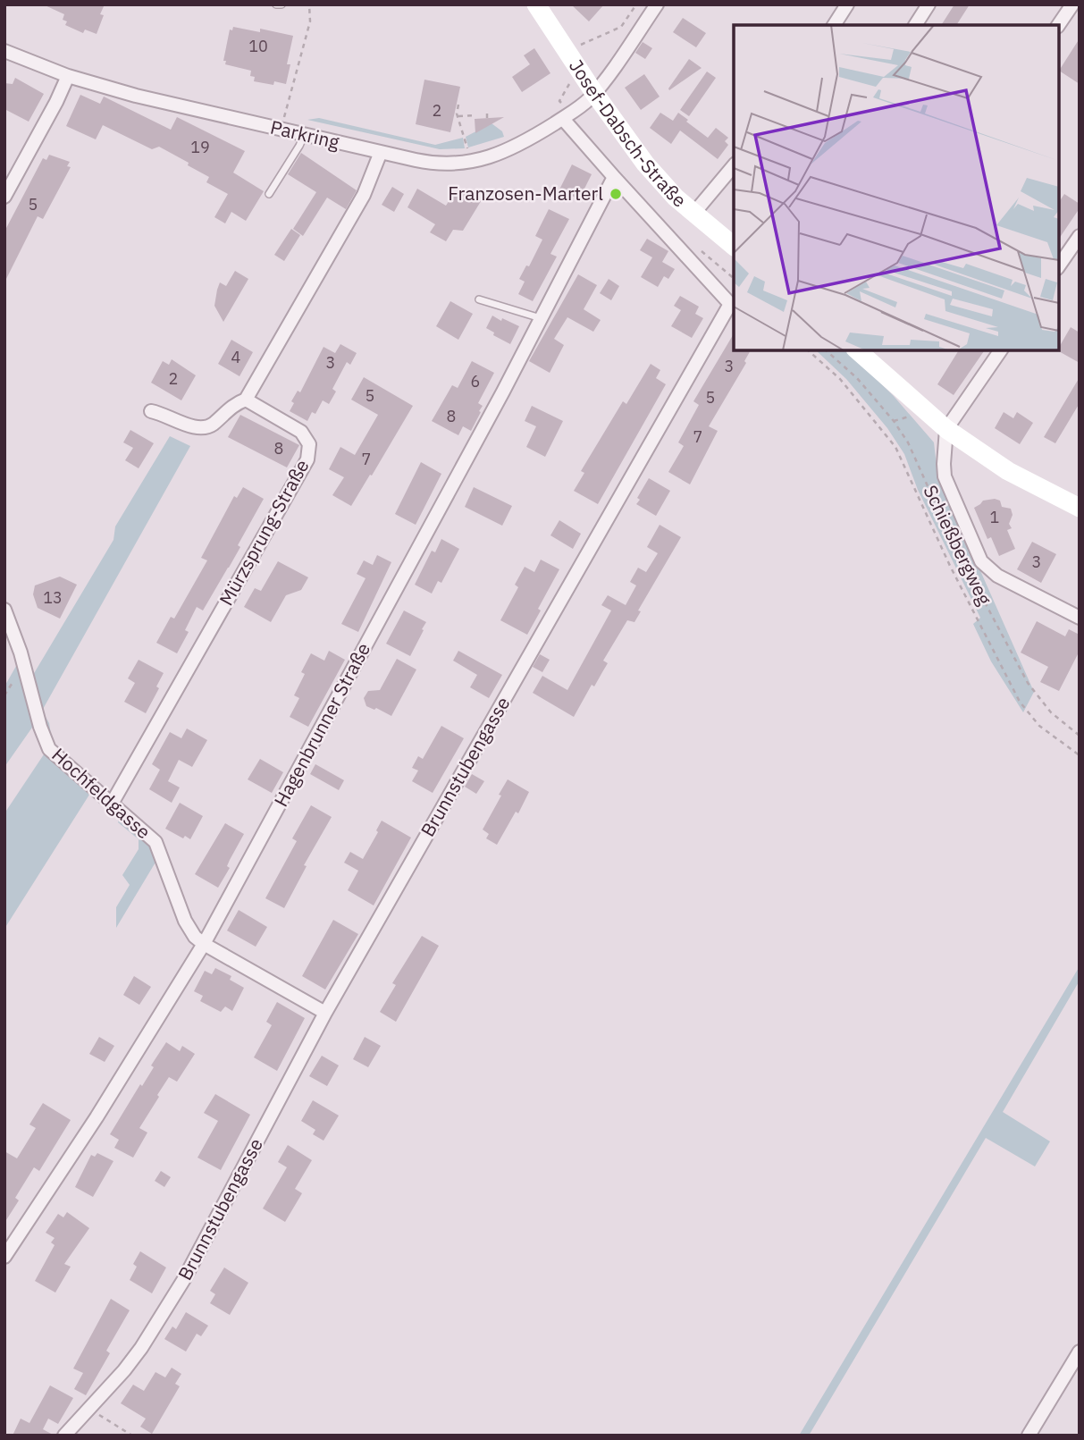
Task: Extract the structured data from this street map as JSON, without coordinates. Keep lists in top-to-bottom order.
{
  "streets": {
    "main road": ["Josef-Dabsch-Straße"],
    "street": [
      "Parkring",
      "Mürzsprung-Straße",
      "Hagenbrunner Straße",
      "Brunnstubengasse",
      "Hochfeldgasse"
    ],
    "path": ["Schießbergweg"]
  },
  "crossings": [
    ["Josef-Dabsch-Straße", "Parkring"],
    ["Parkring", "Brunnstubengasse"],
    ["Mürzsprung-Straße", "Hochfeldgasse"],
    ["Hagenbrunner Straße", "Brunnstubengasse"],
    ["Hagenbrunner Straße", "Hochfeldgasse"],
    ["Brunnstubengasse", "Hochfeldgasse"]
  ],
  "places": ["Franzosen-Marterl"],
  "house_numbers": [
    "10",
    "2",
    "19",
    "5",
    "4",
    "3",
    "3",
    "2",
    "6",
    "5",
    "5",
    "8",
    "7",
    "8",
    "7",
    "1",
    "3",
    "13"
  ]
}
